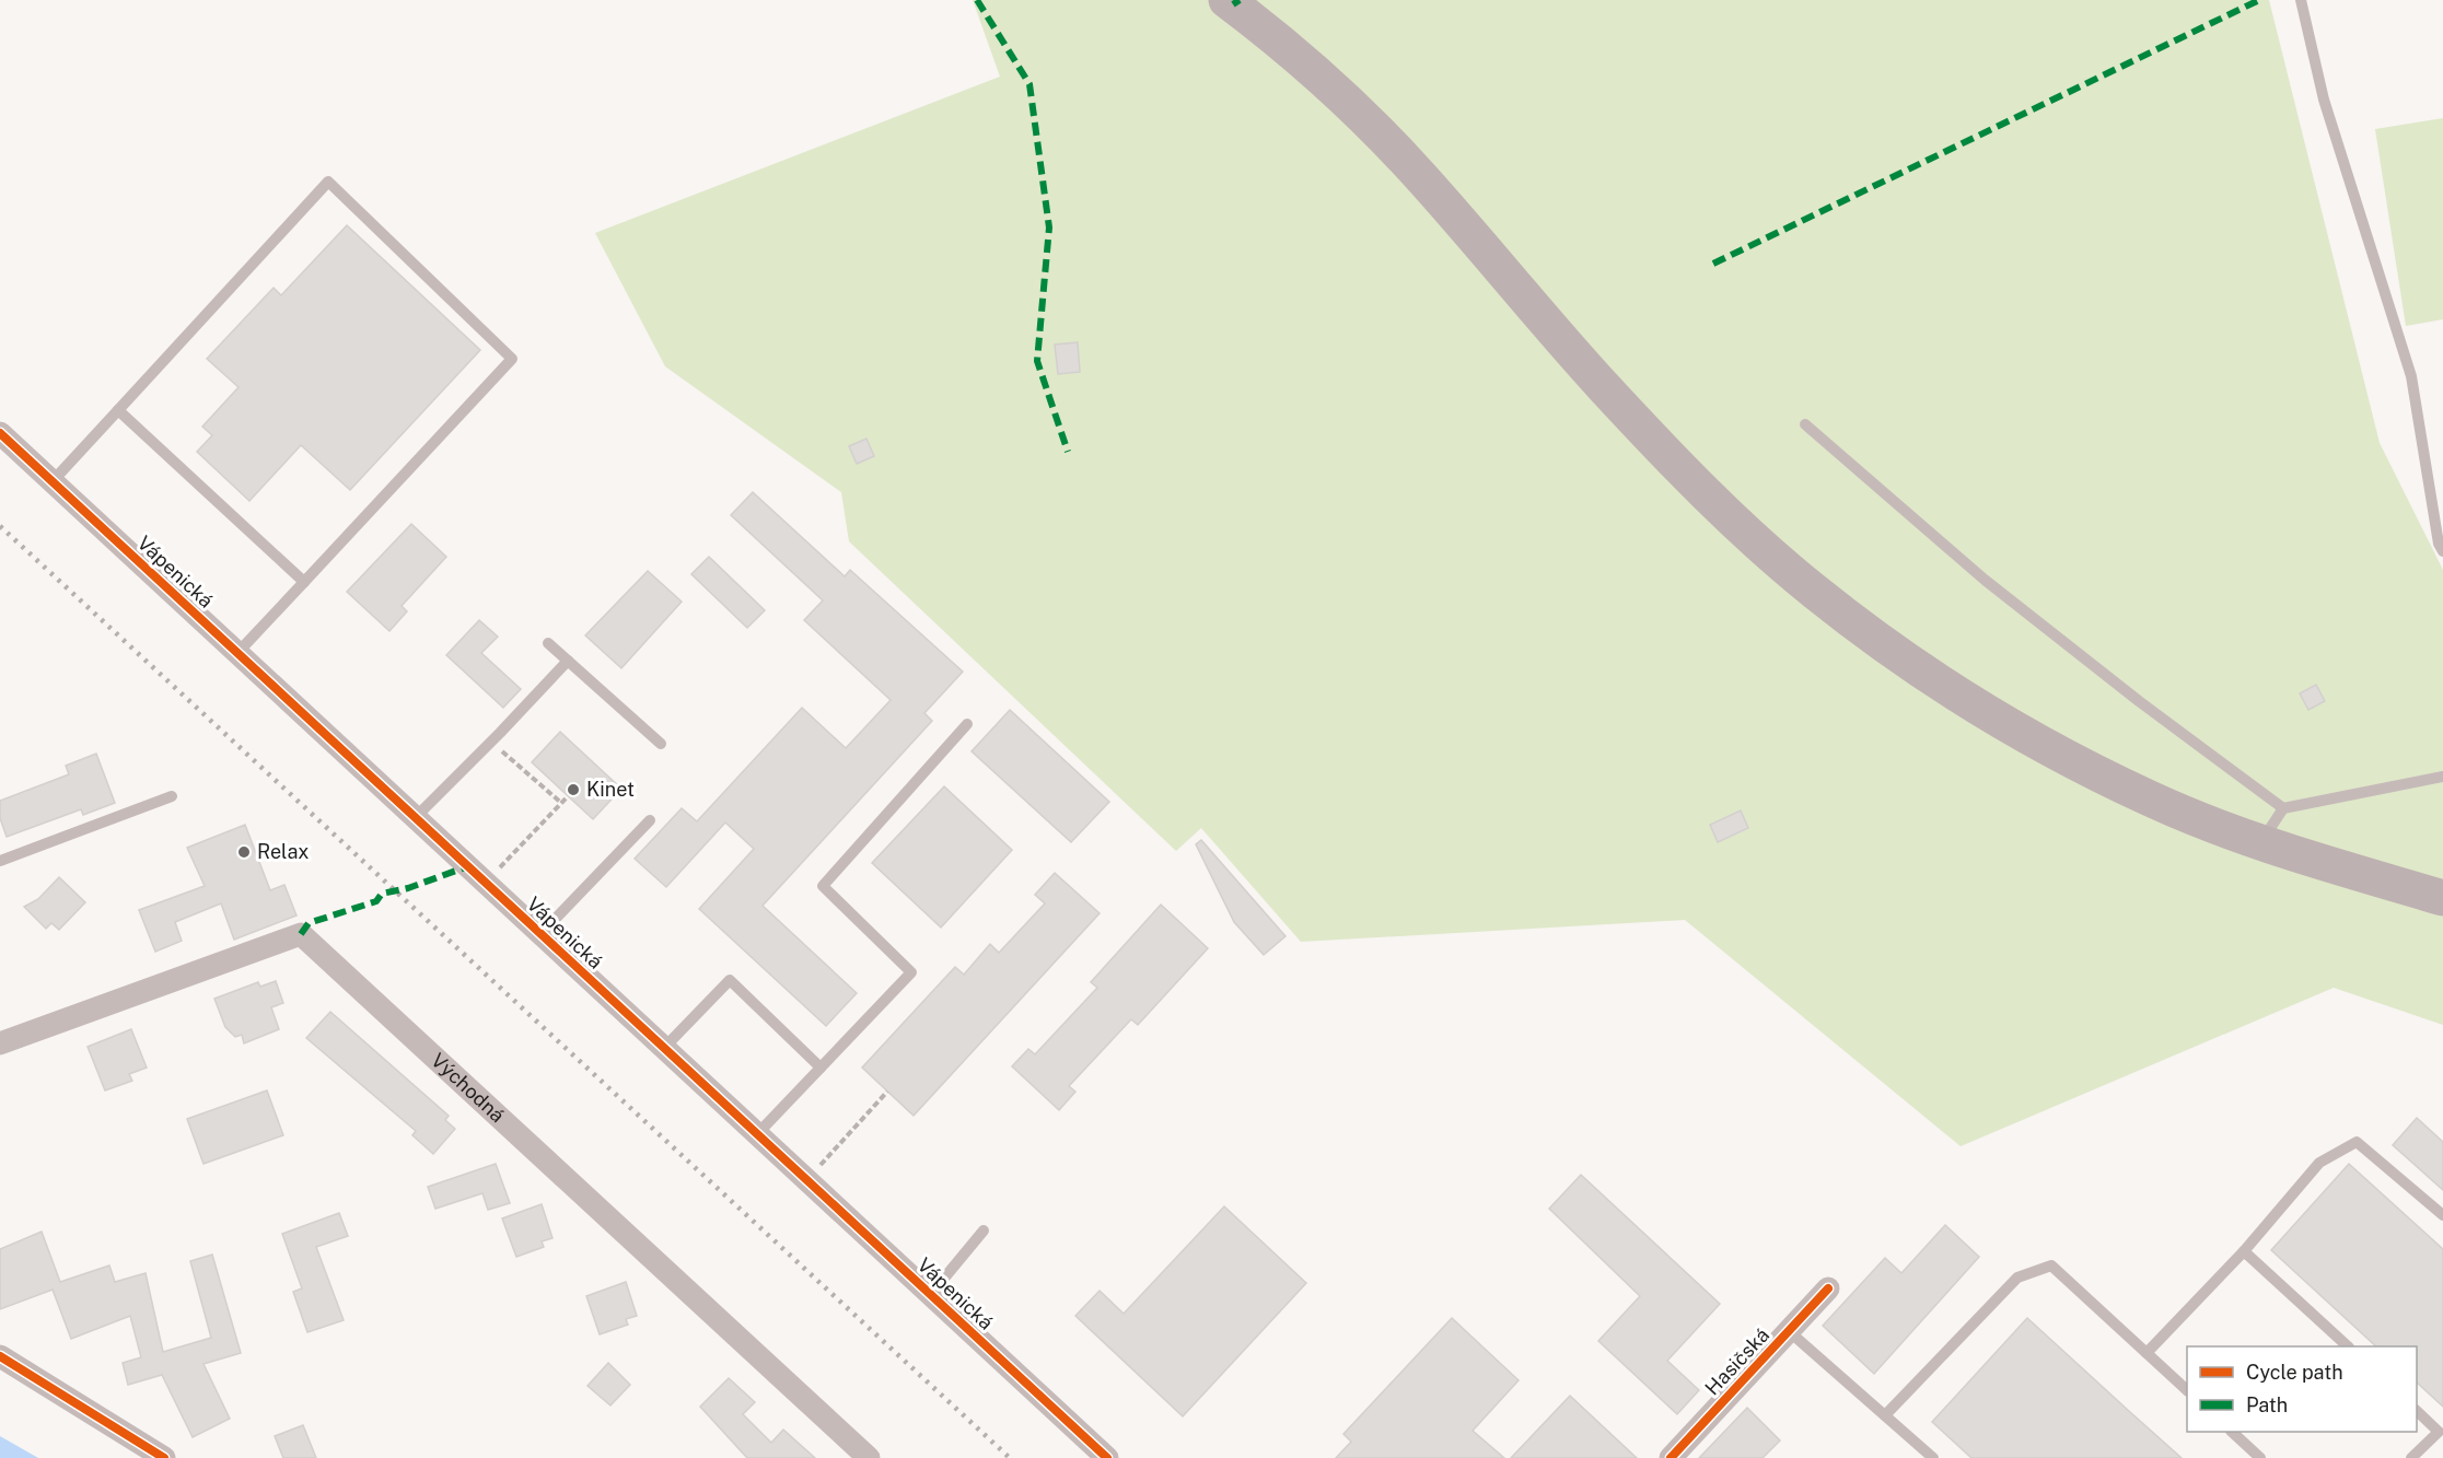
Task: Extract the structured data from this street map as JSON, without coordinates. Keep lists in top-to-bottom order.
{
  "streets": {
    "street": ["Vápenická", "Východná", "Hasičská"]
  },
  "places": ["Kinet", "Relax"],
  "legend": ["Cycle path", "Path"]
}
